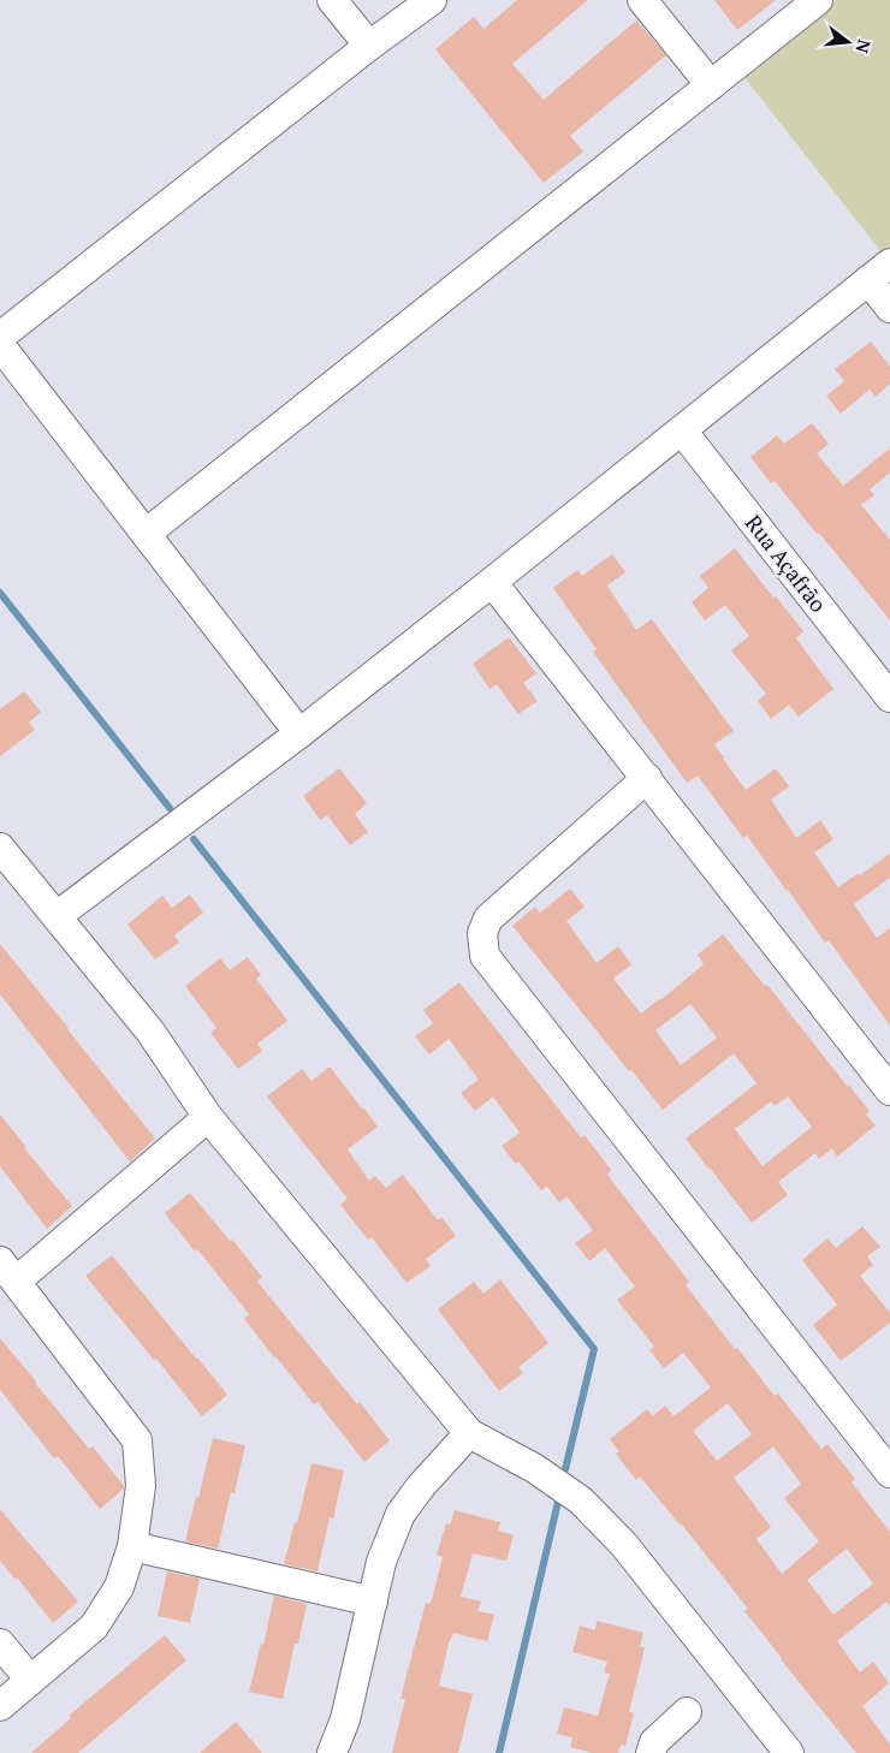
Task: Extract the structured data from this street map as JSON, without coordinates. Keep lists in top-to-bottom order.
{
  "streets": {
    "street": ["Rua Açafrão"]
  },
  "north": "right"
}
